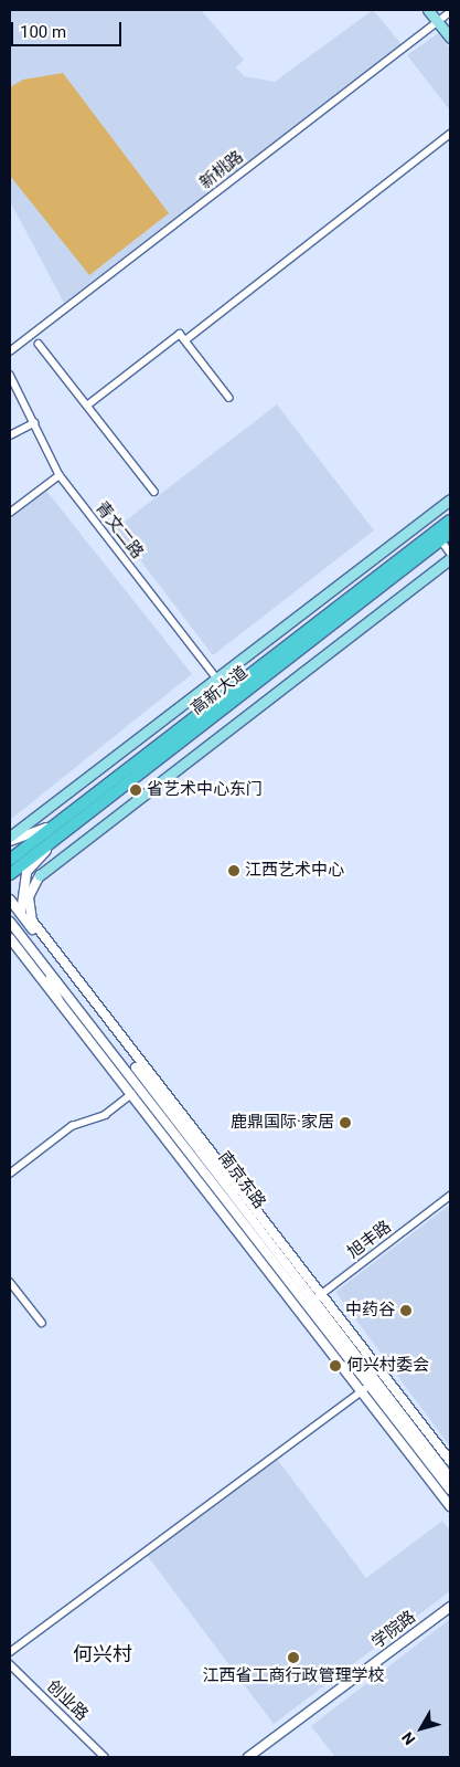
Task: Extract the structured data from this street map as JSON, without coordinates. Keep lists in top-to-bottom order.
{
  "streets": {
    "highway": ["高新大道"],
    "street": [
      "新桃路",
      "青文二路",
      "南京东路",
      "旭丰路",
      "学院路",
      "创业路"
    ]
  },
  "crossings": [
    ["青文二路", "高新大道"],
    ["南京东路", "旭丰路"]
  ],
  "districts": ["何兴村"],
  "places": [
    "省艺术中心东门",
    "江西艺术中心",
    "鹿鼎国际·家居",
    "中药谷",
    "何兴村委会",
    "江西省工商行政管理学校"
  ],
  "scale_bar": "100 m",
  "north": "bottom left"
}
